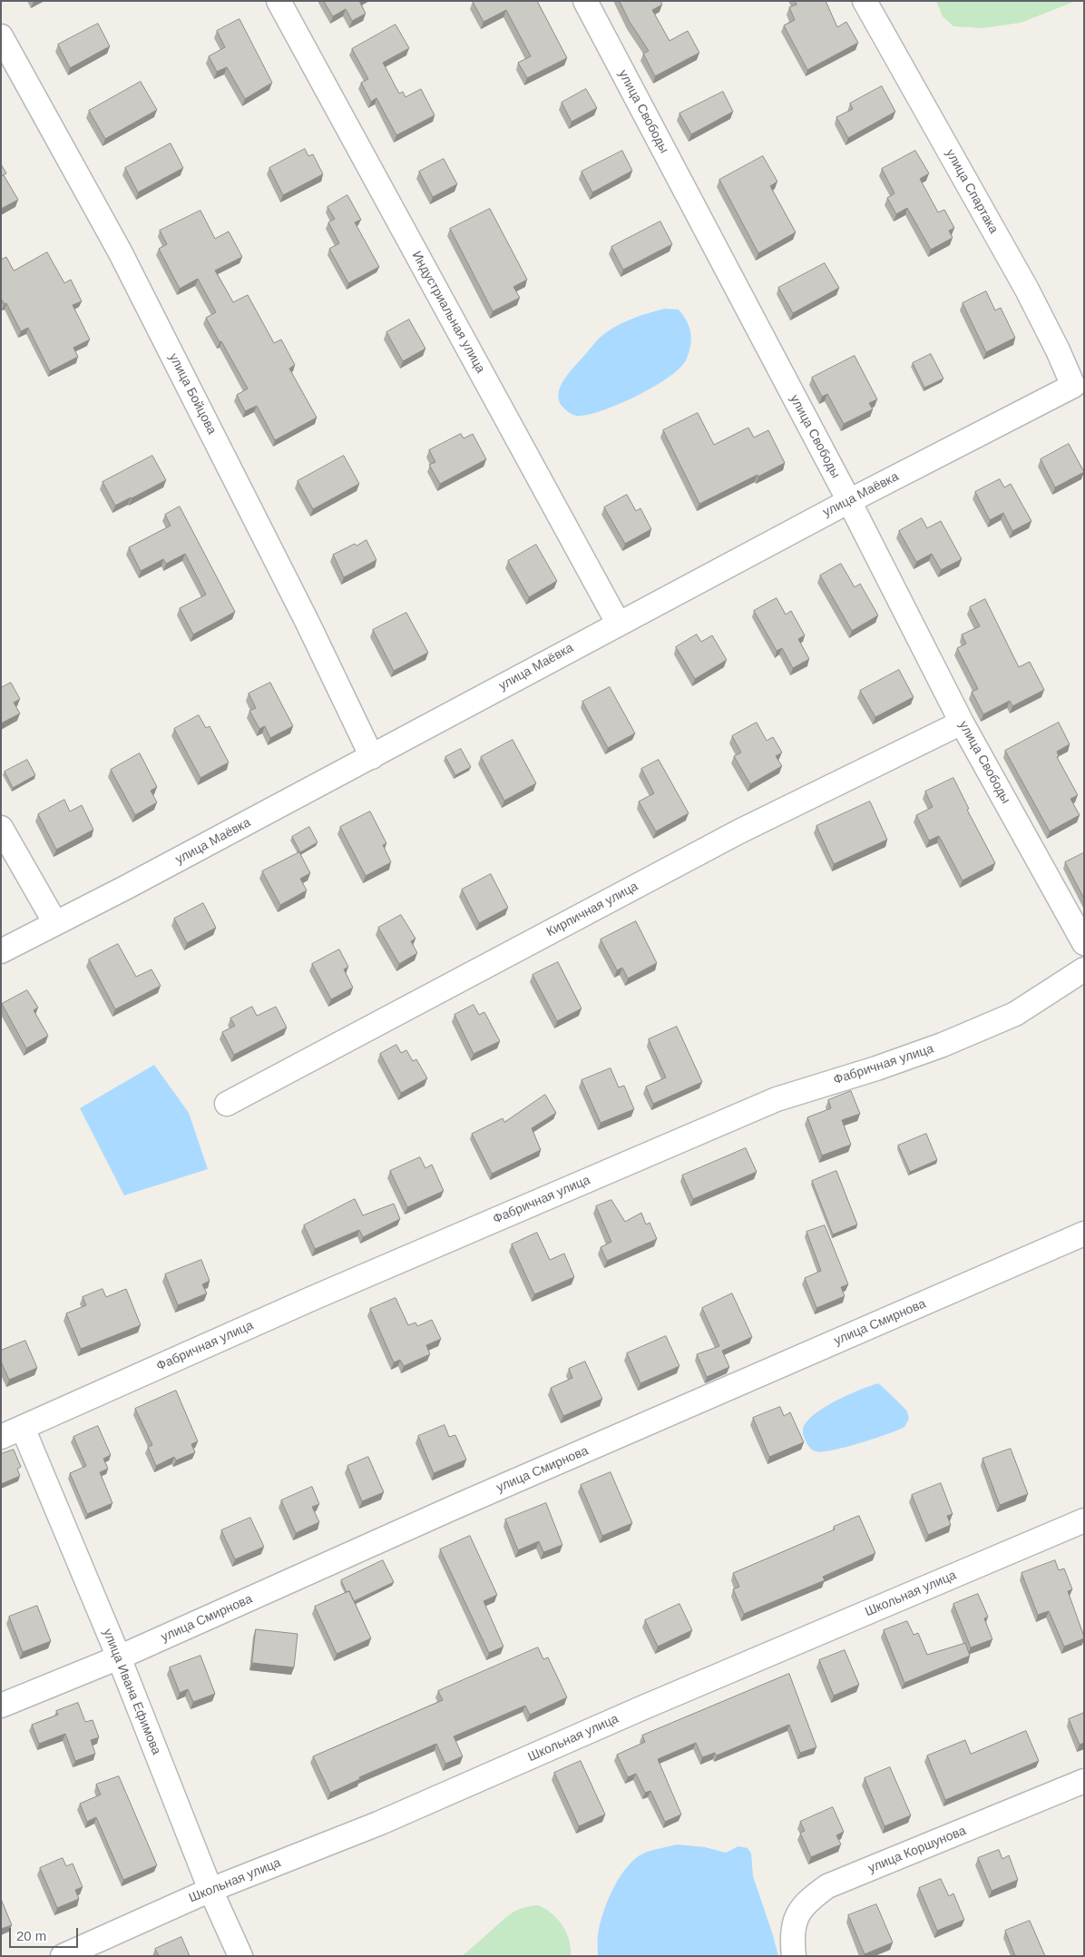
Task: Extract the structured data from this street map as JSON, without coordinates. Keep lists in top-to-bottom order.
{
  "streets": {
    "street": [
      "улица Свободы",
      "улица Спартака",
      "Индустриальная улица",
      "улица Бойцова",
      "улица Маёвка",
      "Кирпичная улица",
      "Фабричная улица",
      "улица Смирнова",
      "Школьная улица",
      "улица Ивана Ефимова",
      "улица Коршунова"
    ]
  },
  "crossings": [
    ["улица Свободы", "улица Маёвка"],
    ["улица Свободы", "Кирпичная улица"],
    ["улица Спартака", "улица Маёвка"],
    ["Индустриальная улица", "улица Маёвка"],
    ["улица Бойцова", "улица Маёвка"],
    ["Фабричная улица", "улица Ивана Ефимова"],
    ["улица Смирнова", "улица Ивана Ефимова"],
    ["Школьная улица", "улица Ивана Ефимова"]
  ],
  "scale_bar": "20 m"
}
